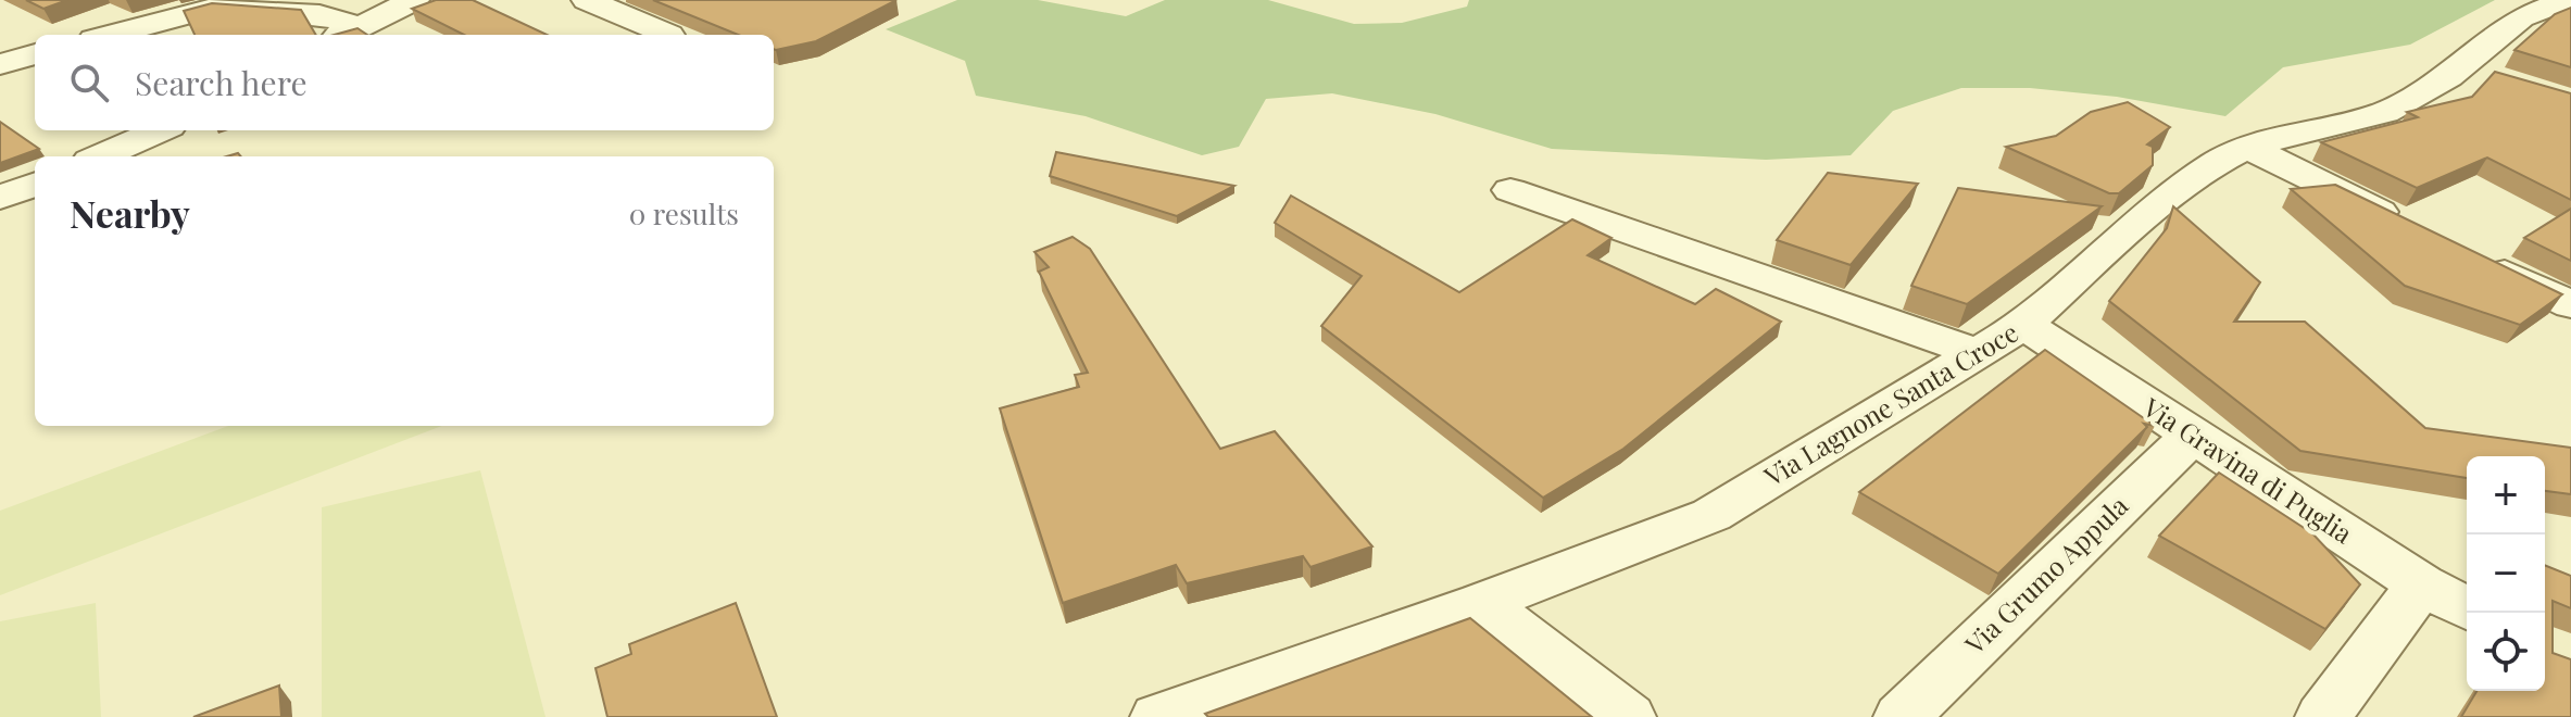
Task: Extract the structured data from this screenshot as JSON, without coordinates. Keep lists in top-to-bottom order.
{
  "streets": {
    "street": ["Via Lagnone Santa Croce", "Via Gravina di Puglia", "Via Grumo Appula"]
  },
  "crossings": [
    ["Via Lagnone Santa Croce", "Via Gravina di Puglia"],
    ["Via Gravina di Puglia", "Via Grumo Appula"]
  ],
  "page": {
    "search": "Search here",
    "heading": ["Nearby", "0 results"],
    "map_buttons": ["+", "−"]
  }
}
